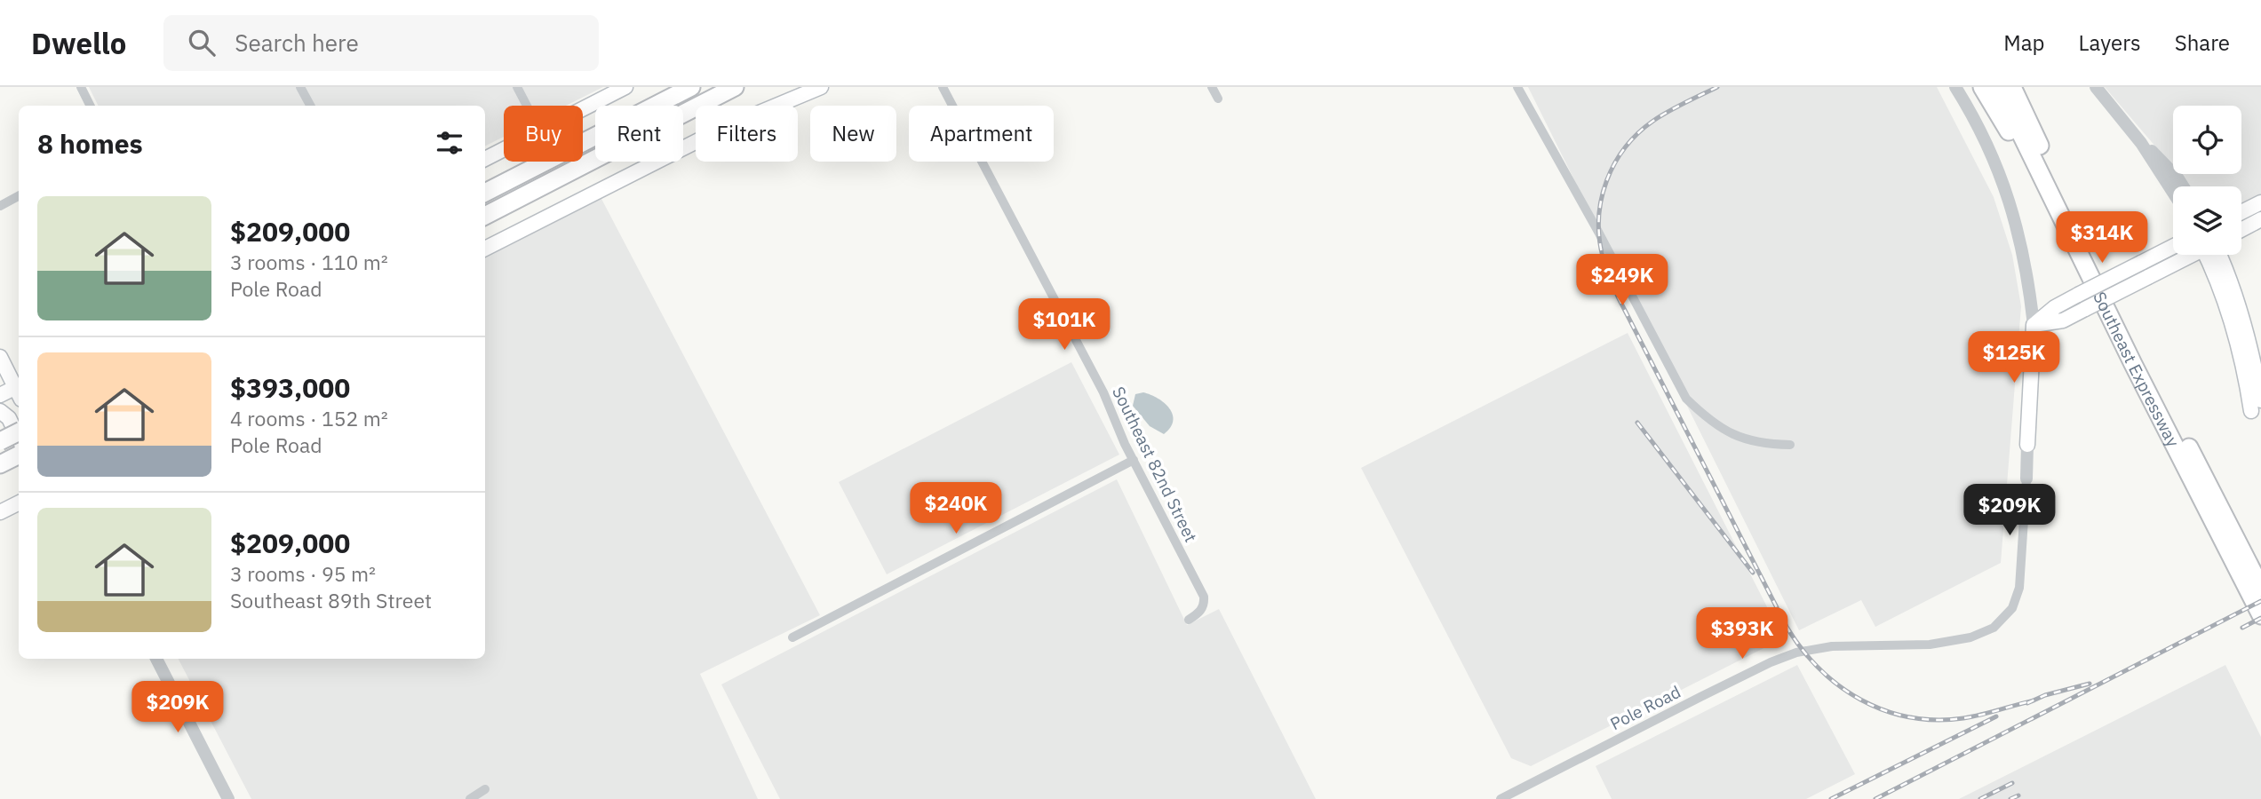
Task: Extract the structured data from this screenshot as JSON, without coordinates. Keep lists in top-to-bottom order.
{
  "streets": {
    "highway": ["Southeast Expressway"],
    "street": ["Southeast 82nd Street", "Pole Road"]
  },
  "page": {
    "header": "Dwello",
    "search": "Search here",
    "nav": ["Map", "Layers", "Share"],
    "chip": [
      "Buy",
      "Rent",
      "Filters",
      "New",
      "Apartment"
    ],
    "heading": "8 homes",
    "list": [
      {
        "name": "$209,000",
        "note": "3 rooms · 110 m² · Pole Road"
      },
      {
        "name": "$393,000",
        "note": "4 rooms · 152 m² · Pole Road"
      },
      {
        "name": "$209,000",
        "note": "3 rooms · 95 m² · Southeast 89th Street"
      }
    ],
    "price": [
      "$314K",
      "$249K",
      "$101K",
      "$125K",
      "$240K",
      "$209K",
      "$393K",
      "$209K"
    ]
  }
}
